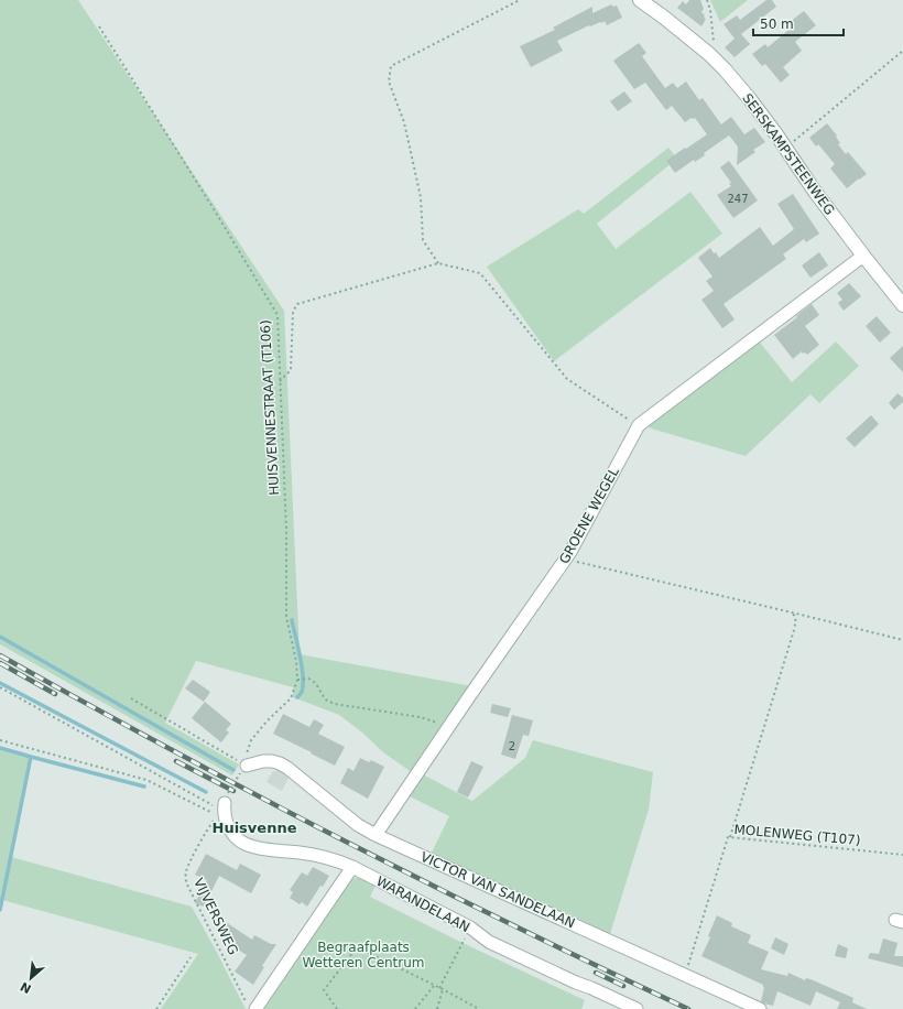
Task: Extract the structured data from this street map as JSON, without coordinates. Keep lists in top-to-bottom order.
{
  "streets": {
    "street": [
      "SERSKAMPSTEENWEG",
      "GROENE WEGEL",
      "VICTOR VAN SANDELAAN",
      "WARANDELAAN"
    ],
    "path": ["HUISVENNESTRAAT (T106)", "MOLENWEG (T107)", "VIJVERSWEG"]
  },
  "crossings": [
    ["SERSKAMPSTEENWEG", "GROENE WEGEL"],
    ["HUISVENNESTRAAT (T106)", "VICTOR VAN SANDELAAN"],
    ["GROENE WEGEL", "VICTOR VAN SANDELAAN"],
    ["MOLENWEG (T107)", "VICTOR VAN SANDELAAN"],
    ["WARANDELAAN", "VIJVERSWEG"]
  ],
  "districts": ["Huisvenne"],
  "parks": ["Begraafplaats Wetteren Centrum"],
  "house_numbers": ["247", "2"],
  "scale_bar": "50 m",
  "north": "bottom left"
}
